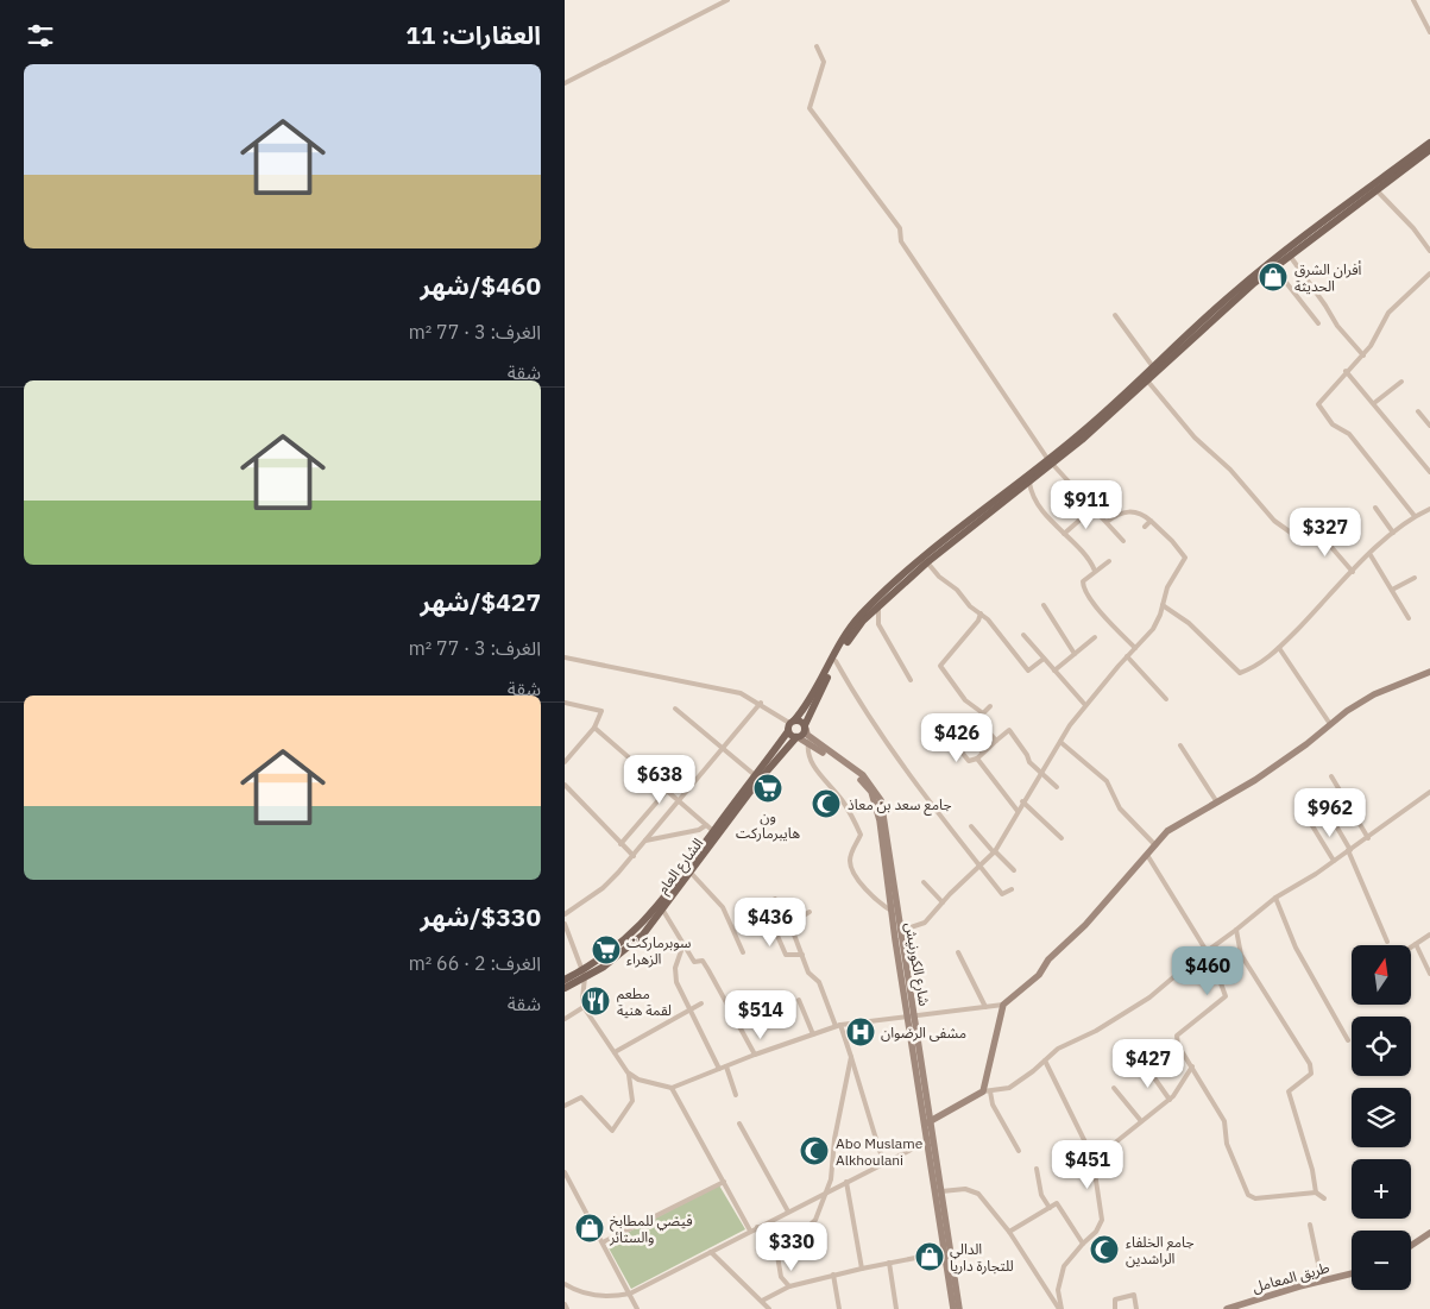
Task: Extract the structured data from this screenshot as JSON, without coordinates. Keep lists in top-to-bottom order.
{
  "streets": {
    "main road": ["الشارع العام", "شارع الكورنيش", "طريق المعامل"]
  },
  "crossings": [
    ["الشارع العام", "شارع الكورنيش"]
  ],
  "places": {
    "shop": ["أفران الشرق الحديثة", "فيضي للمطابخ والستائر", "الدالي للتجارة داريا"],
    "supermarket": ["ون هايبرماركت", "سوبرماركت الزهراء"],
    "mosque": ["جامع سعد بن معاذ", "Abo Muslame Alkhoulani", "جامع الخلفاء الراشدين"],
    "restaurant": ["مطعم لقمة هنية"],
    "hospital": ["مشفى الرضوان"]
  },
  "north": "top",
  "page": {
    "heading": "العقارات: 11",
    "list": [
      {
        "name": "$460/شهر",
        "note": "الغرف: 3 · 77 m² · شقة"
      },
      {
        "name": "$427/شهر",
        "note": "الغرف: 3 · 77 m² · شقة"
      },
      {
        "name": "$330/شهر",
        "note": "الغرف: 2 · 66 m² · شقة"
      }
    ],
    "price": [
      "$911",
      "$327",
      "$426",
      "$638",
      "$962",
      "$436",
      "$460",
      "$514",
      "$427",
      "$451",
      "$330"
    ],
    "map_buttons": ["+", "−"]
  }
}
